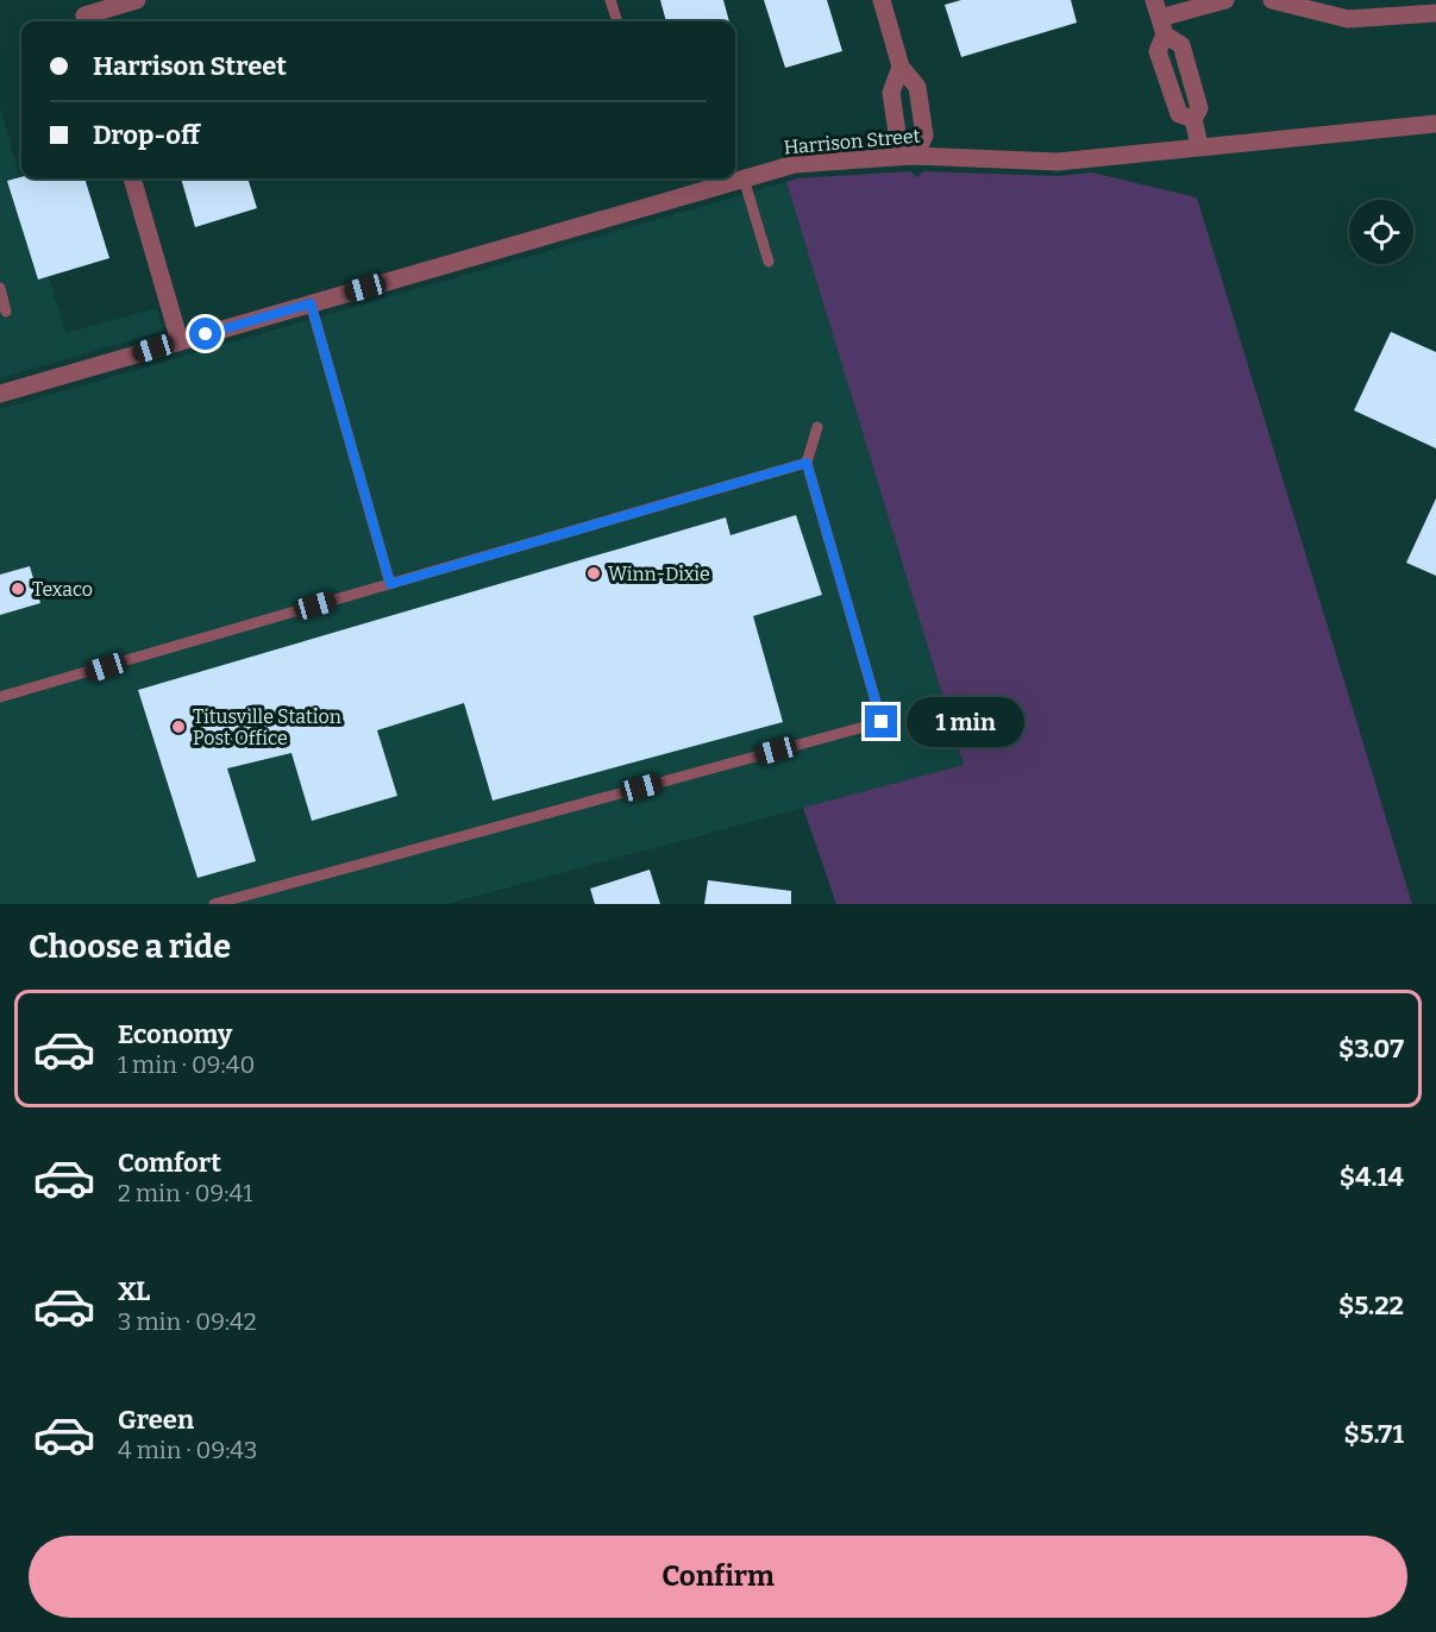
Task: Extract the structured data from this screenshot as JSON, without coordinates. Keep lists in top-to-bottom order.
{
  "streets": {
    "street": ["Harrison Street"]
  },
  "places": ["Winn-Dixie", "Texaco", "Titusville Station Post Office"],
  "page": {
    "banner": ["Harrison Street", "Drop-off"],
    "bubble": "1 min",
    "heading": "Choose a ride",
    "list": [
      {
        "name": "Economy",
        "note": "1 min · 09:40",
        "value": "$3.07"
      },
      {
        "name": "Comfort",
        "note": "2 min · 09:41",
        "value": "$4.14"
      },
      {
        "name": "XL",
        "note": "3 min · 09:42",
        "value": "$5.22"
      },
      {
        "name": "Green",
        "note": "4 min · 09:43",
        "value": "$5.71"
      }
    ],
    "buttons": "Confirm"
  }
}
